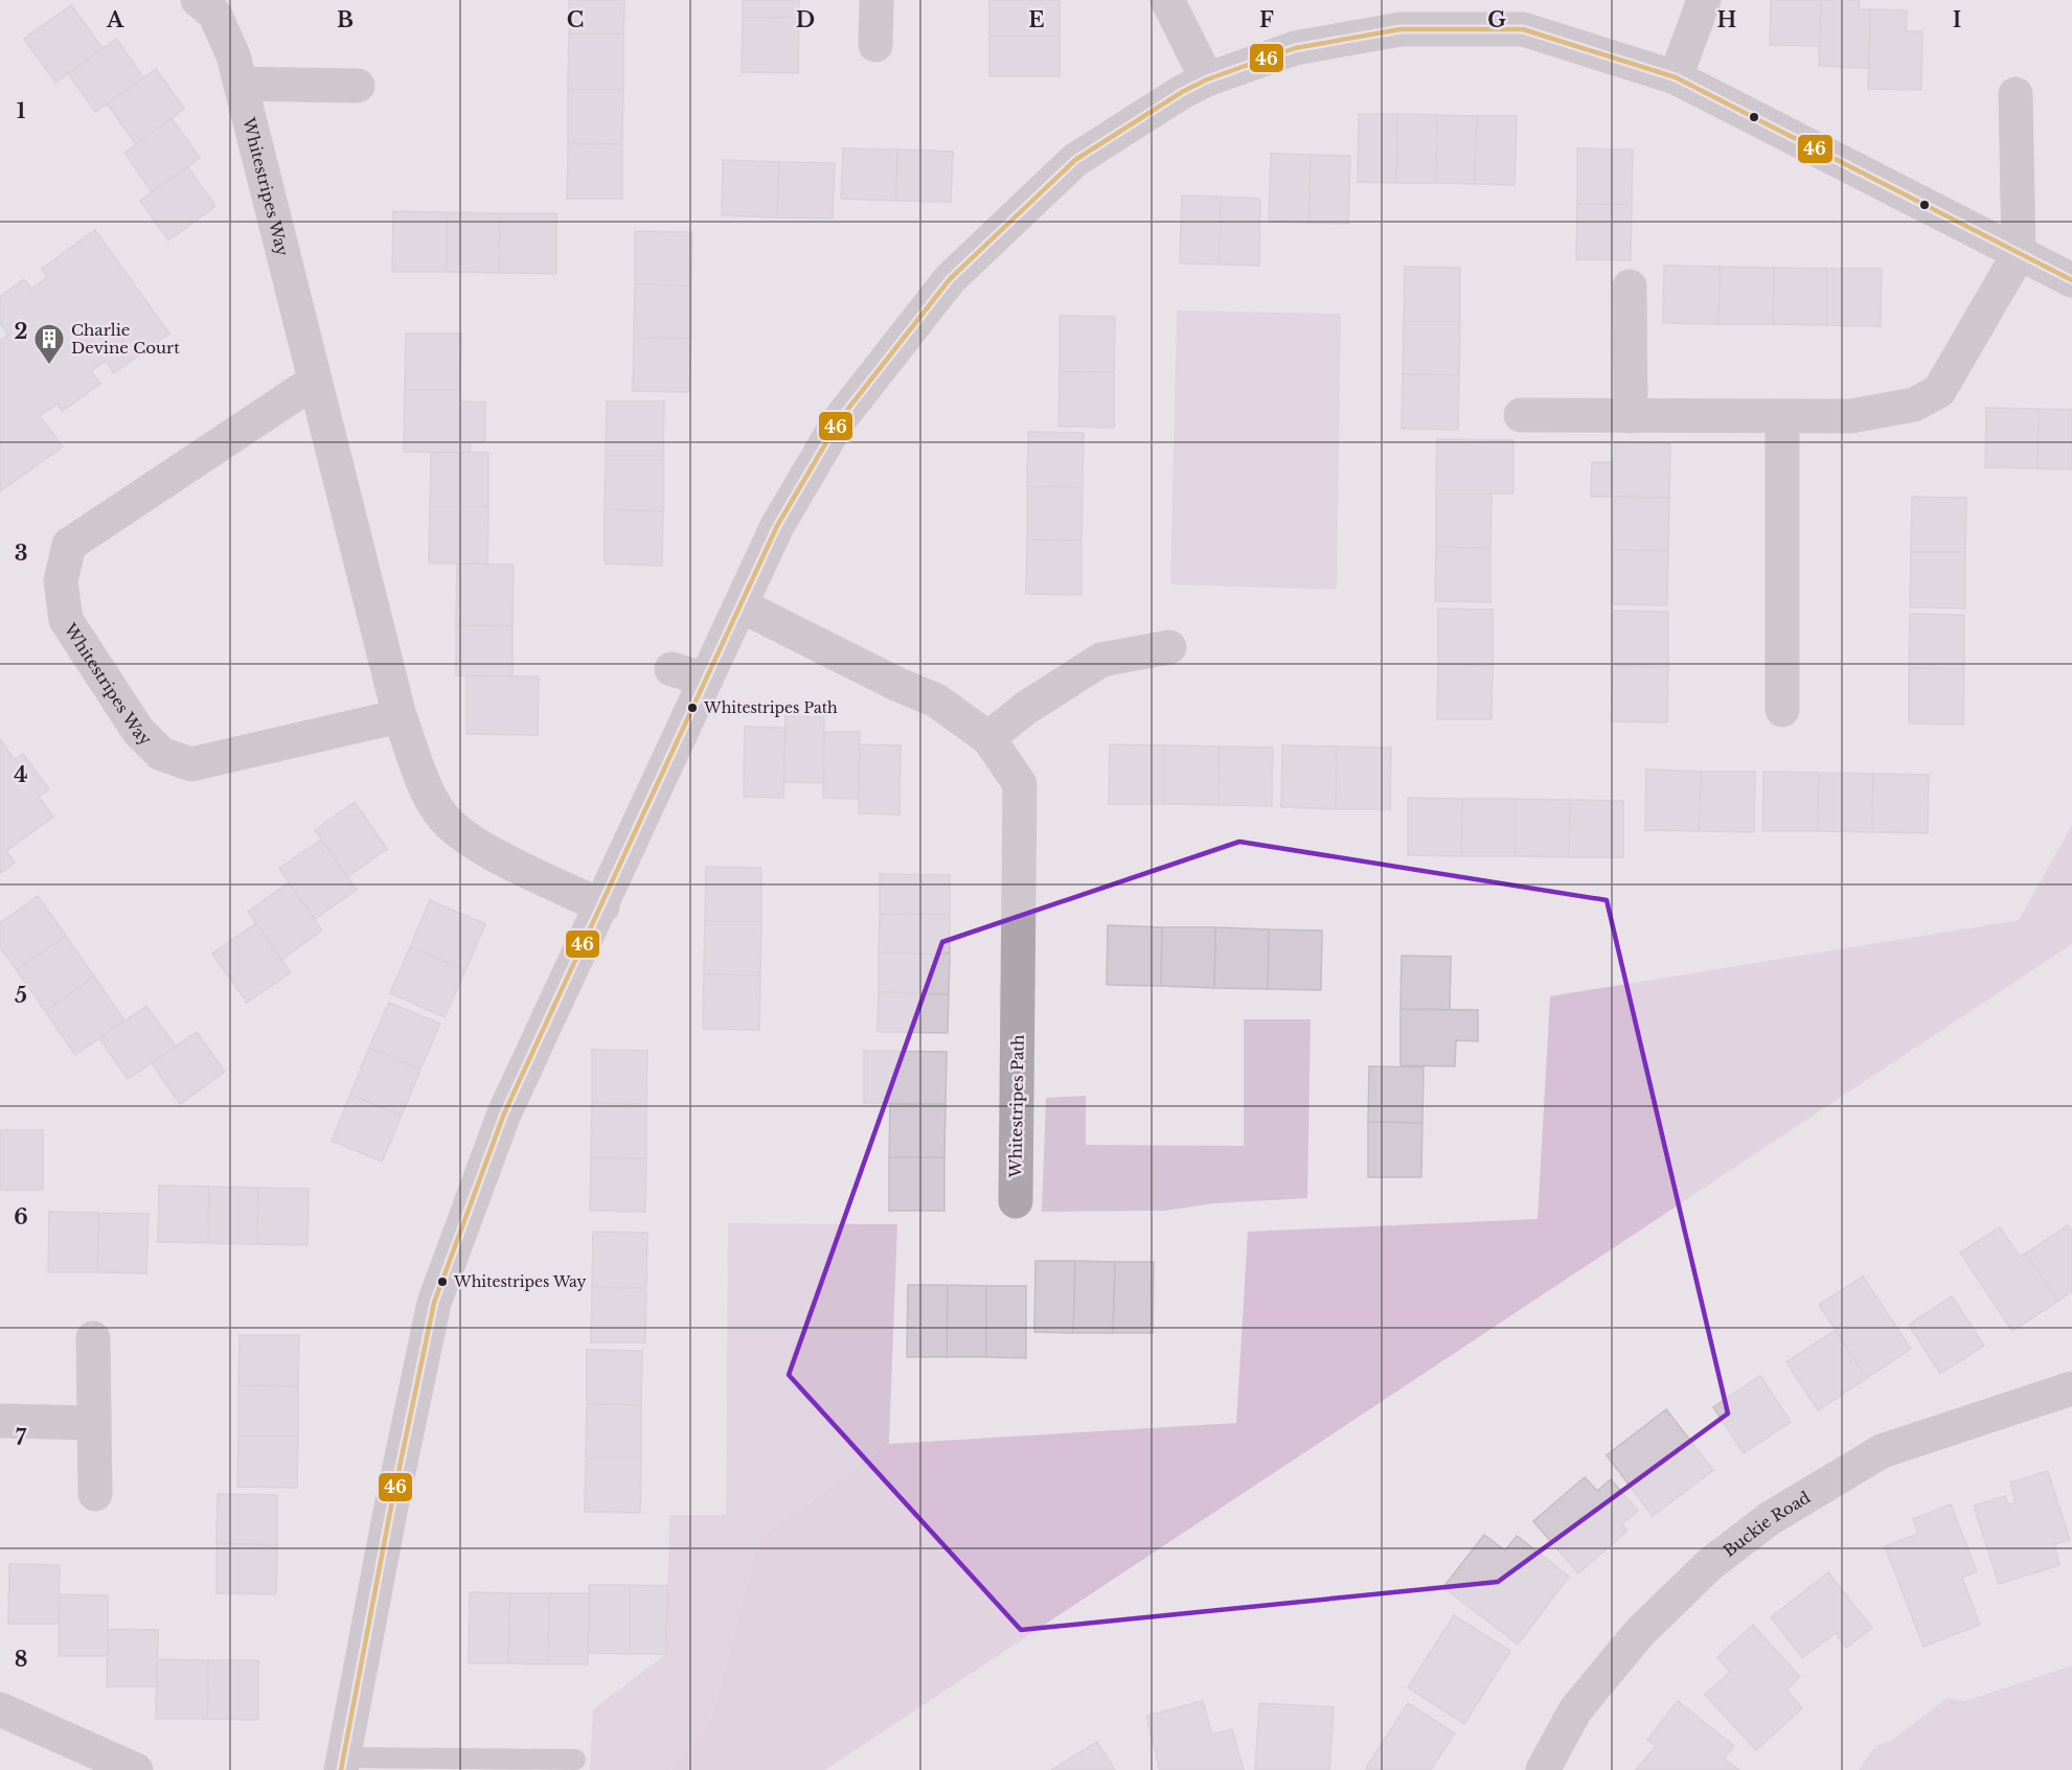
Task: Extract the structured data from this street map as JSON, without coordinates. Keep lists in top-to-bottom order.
{
  "streets": {
    "street": ["Whitestripes Way", "Whitestripes Path", "Buckie Road"]
  },
  "places": {
    "building": ["Charlie Devine Court"],
    "other": ["Whitestripes Path", "Whitestripes Way"]
  },
  "lines": ["transit line 46"],
  "grid": {
    "columns": [
      "A",
      "B",
      "C",
      "D",
      "E",
      "F",
      "G",
      "H",
      "I"
    ],
    "rows": [
      "1",
      "2",
      "3",
      "4",
      "5",
      "6",
      "7",
      "8"
    ]
  }
}
